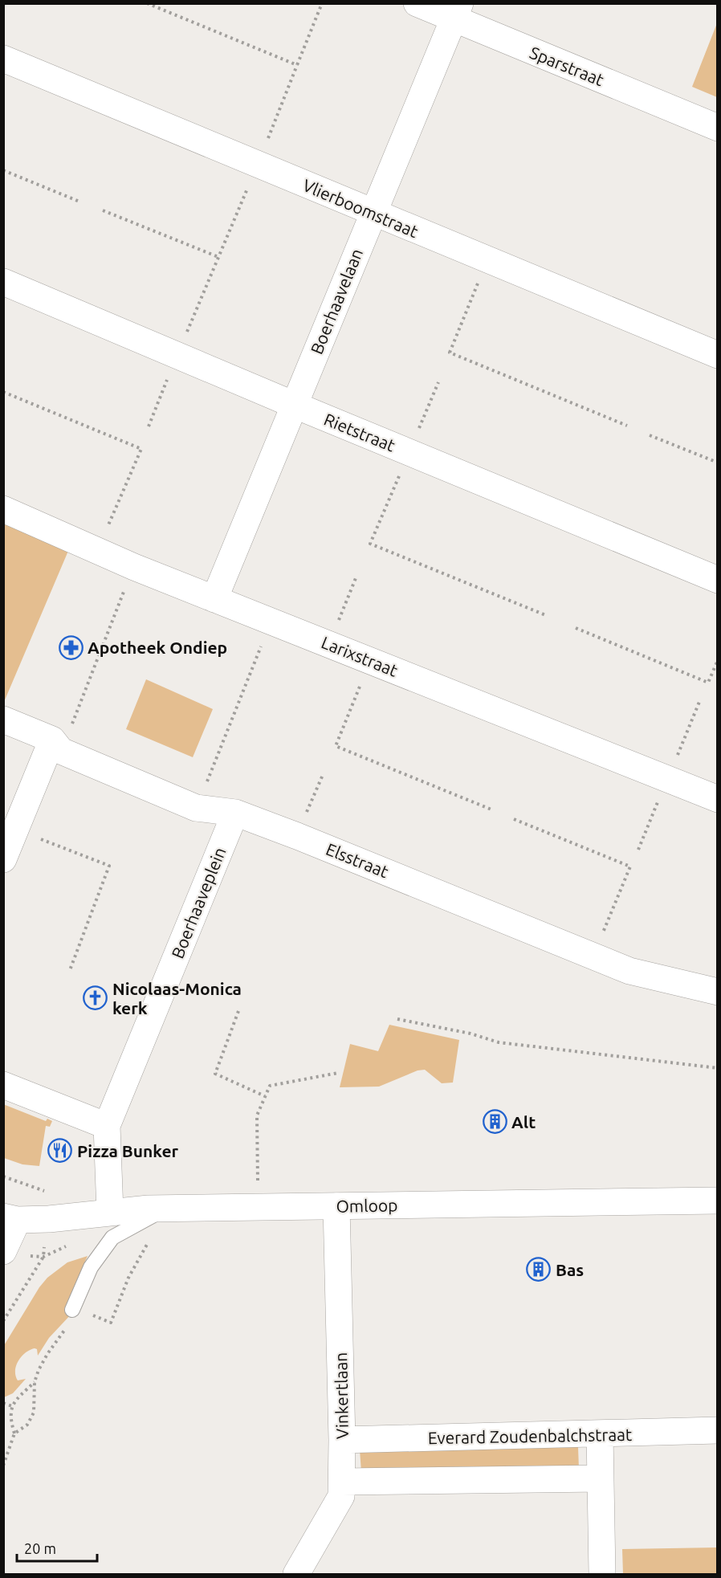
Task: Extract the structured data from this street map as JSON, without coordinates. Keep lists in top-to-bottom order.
{
  "streets": {
    "street": [
      "Sparstraat",
      "Vlierboomstraat",
      "Boerhaavelaan",
      "Rietstraat",
      "Larixstraat",
      "Elsstraat",
      "Boerhaaveplein",
      "Omloop",
      "Vinkertlaan",
      "Everard Zoudenbalchstraat"
    ]
  },
  "crossings": [
    ["Sparstraat", "Boerhaavelaan"],
    ["Vlierboomstraat", "Boerhaavelaan"],
    ["Boerhaavelaan", "Rietstraat"],
    ["Boerhaavelaan", "Larixstraat"],
    ["Elsstraat", "Boerhaaveplein"],
    ["Boerhaaveplein", "Omloop"],
    ["Omloop", "Vinkertlaan"],
    ["Vinkertlaan", "Everard Zoudenbalchstraat"]
  ],
  "places": {
    "pharmacy": ["Apotheek Ondiep"],
    "church": ["Nicolaas-Monica kerk"],
    "building": ["Alt", "Bas"],
    "restaurant": ["Pizza Bunker"]
  },
  "scale_bar": "20 m"
}
